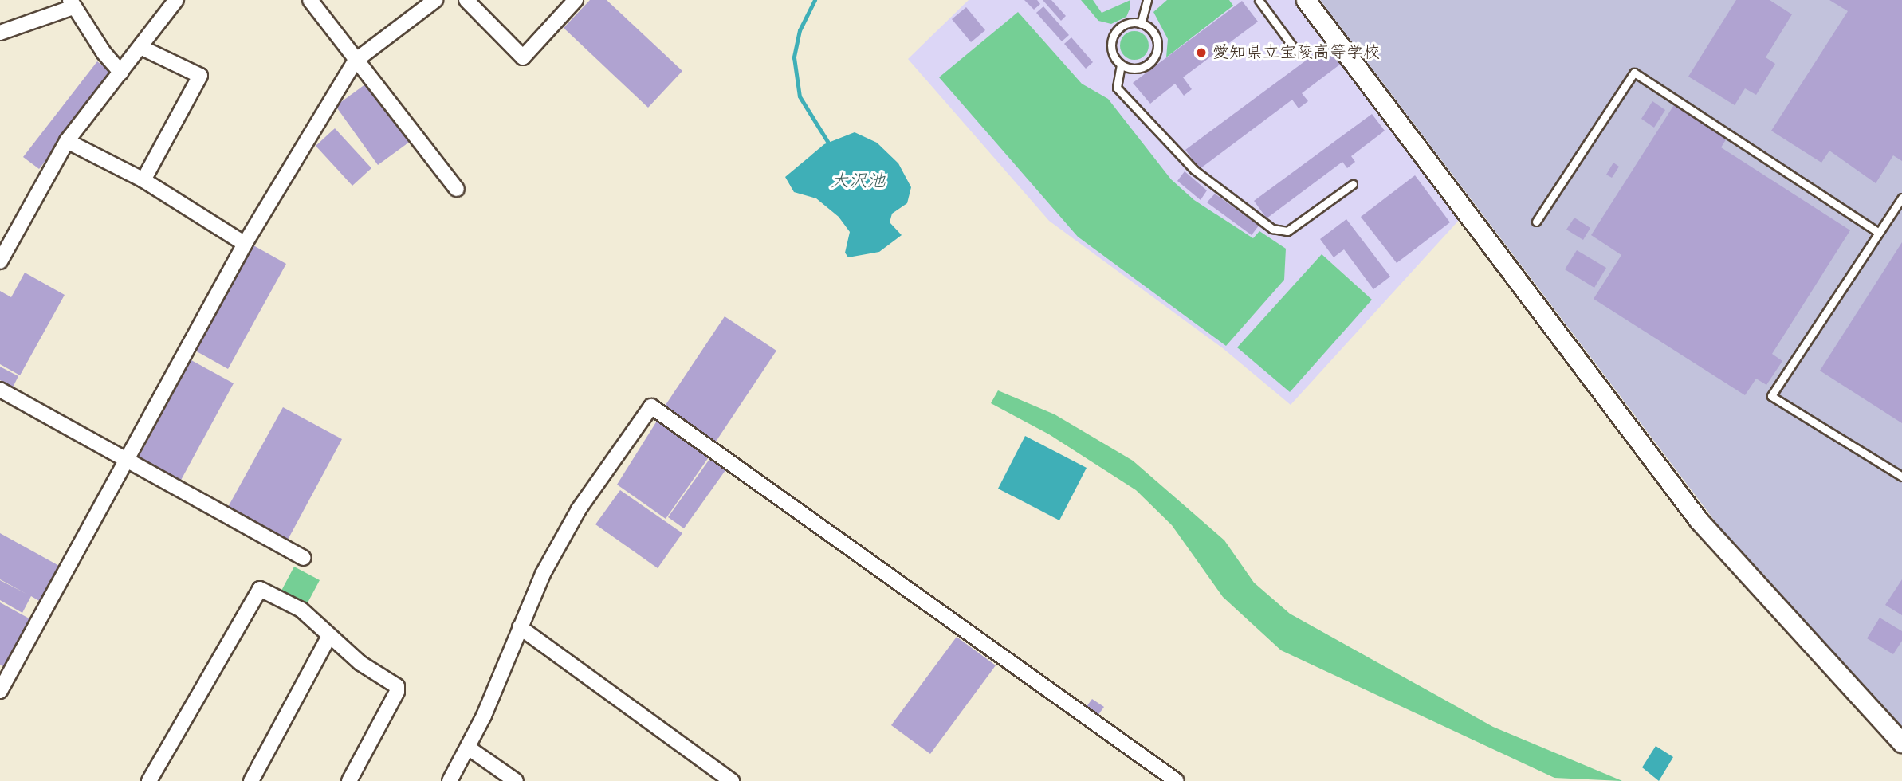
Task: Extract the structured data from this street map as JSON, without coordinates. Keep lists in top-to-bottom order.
{
  "water": ["大沢池"],
  "places": ["愛知県立宝陵高等学校"]
}
